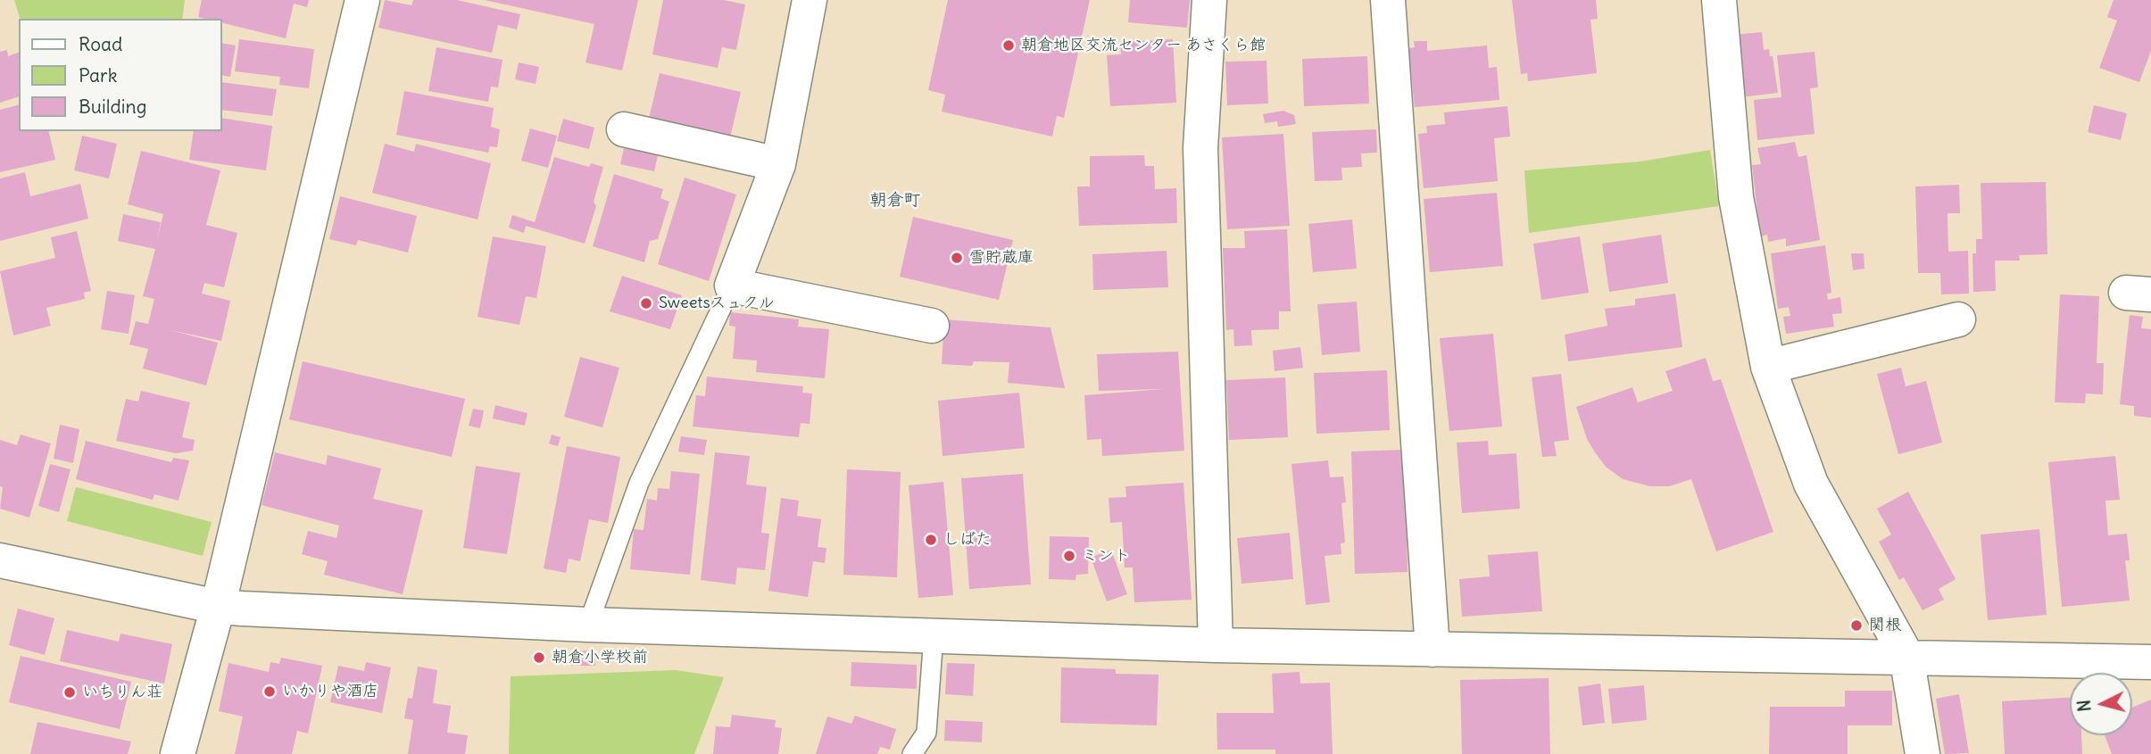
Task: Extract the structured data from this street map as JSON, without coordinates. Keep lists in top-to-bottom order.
{
  "districts": ["朝倉町"],
  "places": [
    "朝倉地区交流センター あさくら館",
    "雪貯蔵庫",
    "Sweetsスュクル",
    "しばた",
    "ミント",
    "関根",
    "朝倉小学校前",
    "いかりや酒店",
    "いちりん荘"
  ],
  "legend": ["Road", "Park", "Building"],
  "north": "left"
}
